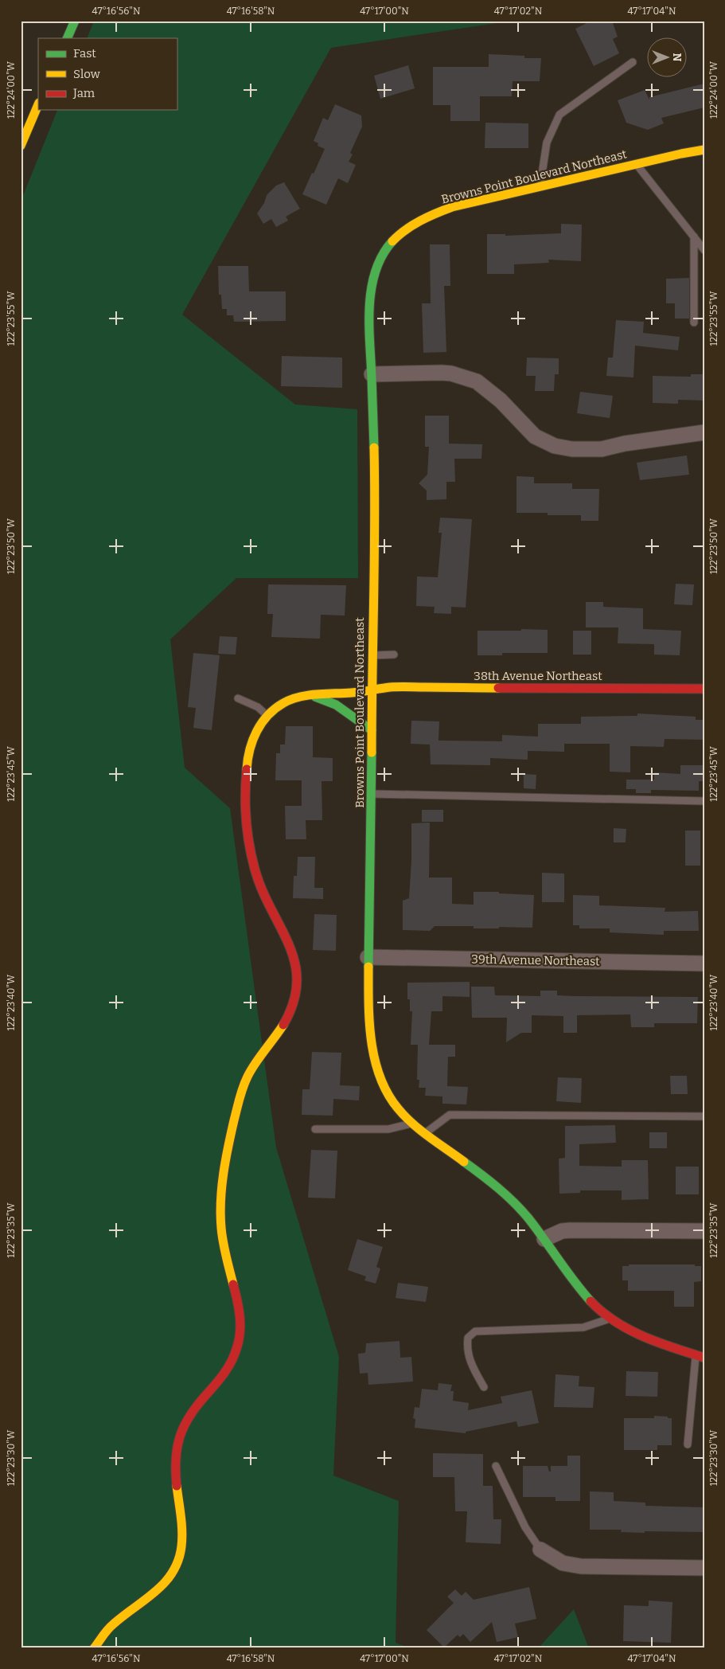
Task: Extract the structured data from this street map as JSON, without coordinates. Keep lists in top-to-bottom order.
{
  "streets": {
    "street": ["Browns Point Boulevard Northeast", "38th Avenue Northeast", "39th Avenue Northeast"]
  },
  "crossings": [
    ["Browns Point Boulevard Northeast", "38th Avenue Northeast"],
    ["Browns Point Boulevard Northeast", "39th Avenue Northeast"]
  ],
  "legend": ["Fast", "Slow", "Jam"],
  "north": "right",
  "coordinates": [
    "47°16'56\"N",
    "47°16'58\"N",
    "47°17'00\"N",
    "47°17'02\"N",
    "47°17'04\"N",
    "122°24'00\"W",
    "122°23'55\"W",
    "122°23'50\"W",
    "122°23'45\"W",
    "122°23'40\"W",
    "122°23'35\"W",
    "122°23'30\"W"
  ]
}
